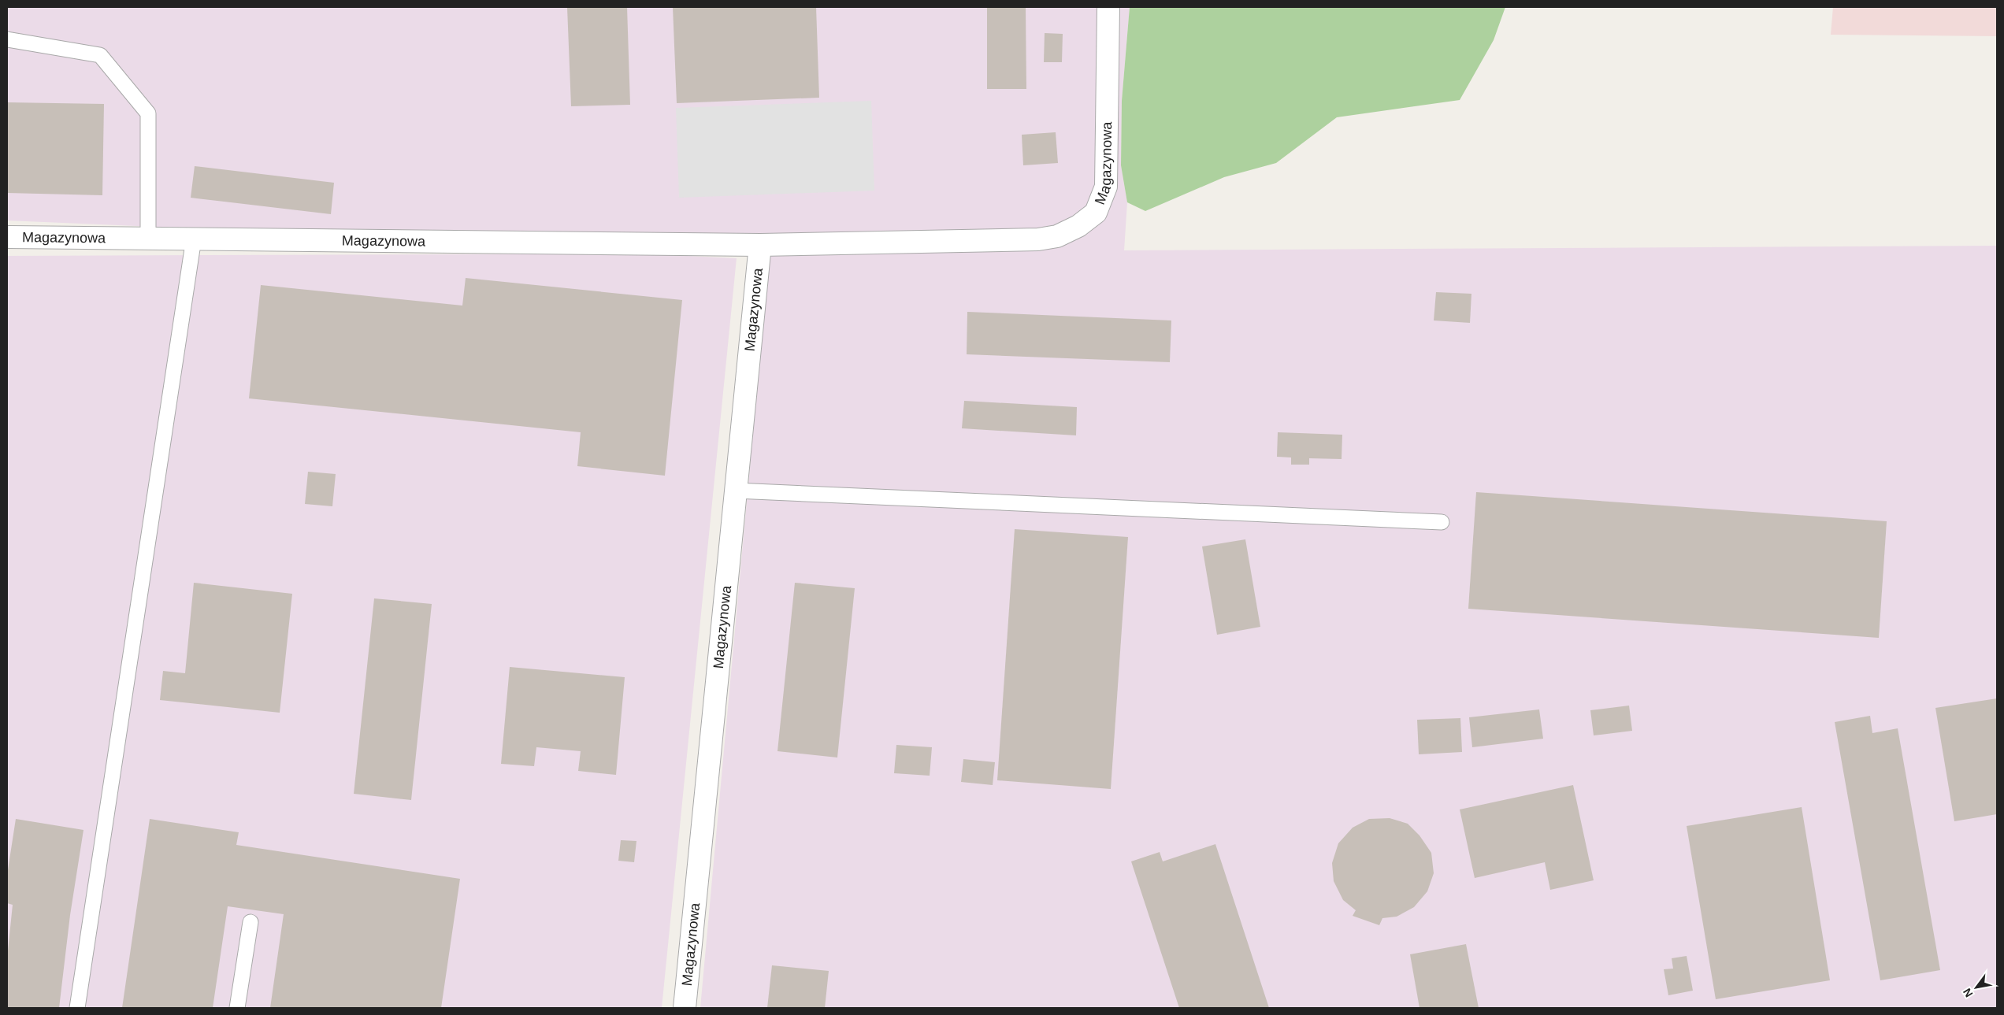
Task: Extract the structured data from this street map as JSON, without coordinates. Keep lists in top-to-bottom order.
{
  "streets": {
    "street": ["Magazynowa"]
  },
  "north": "bottom left"
}
